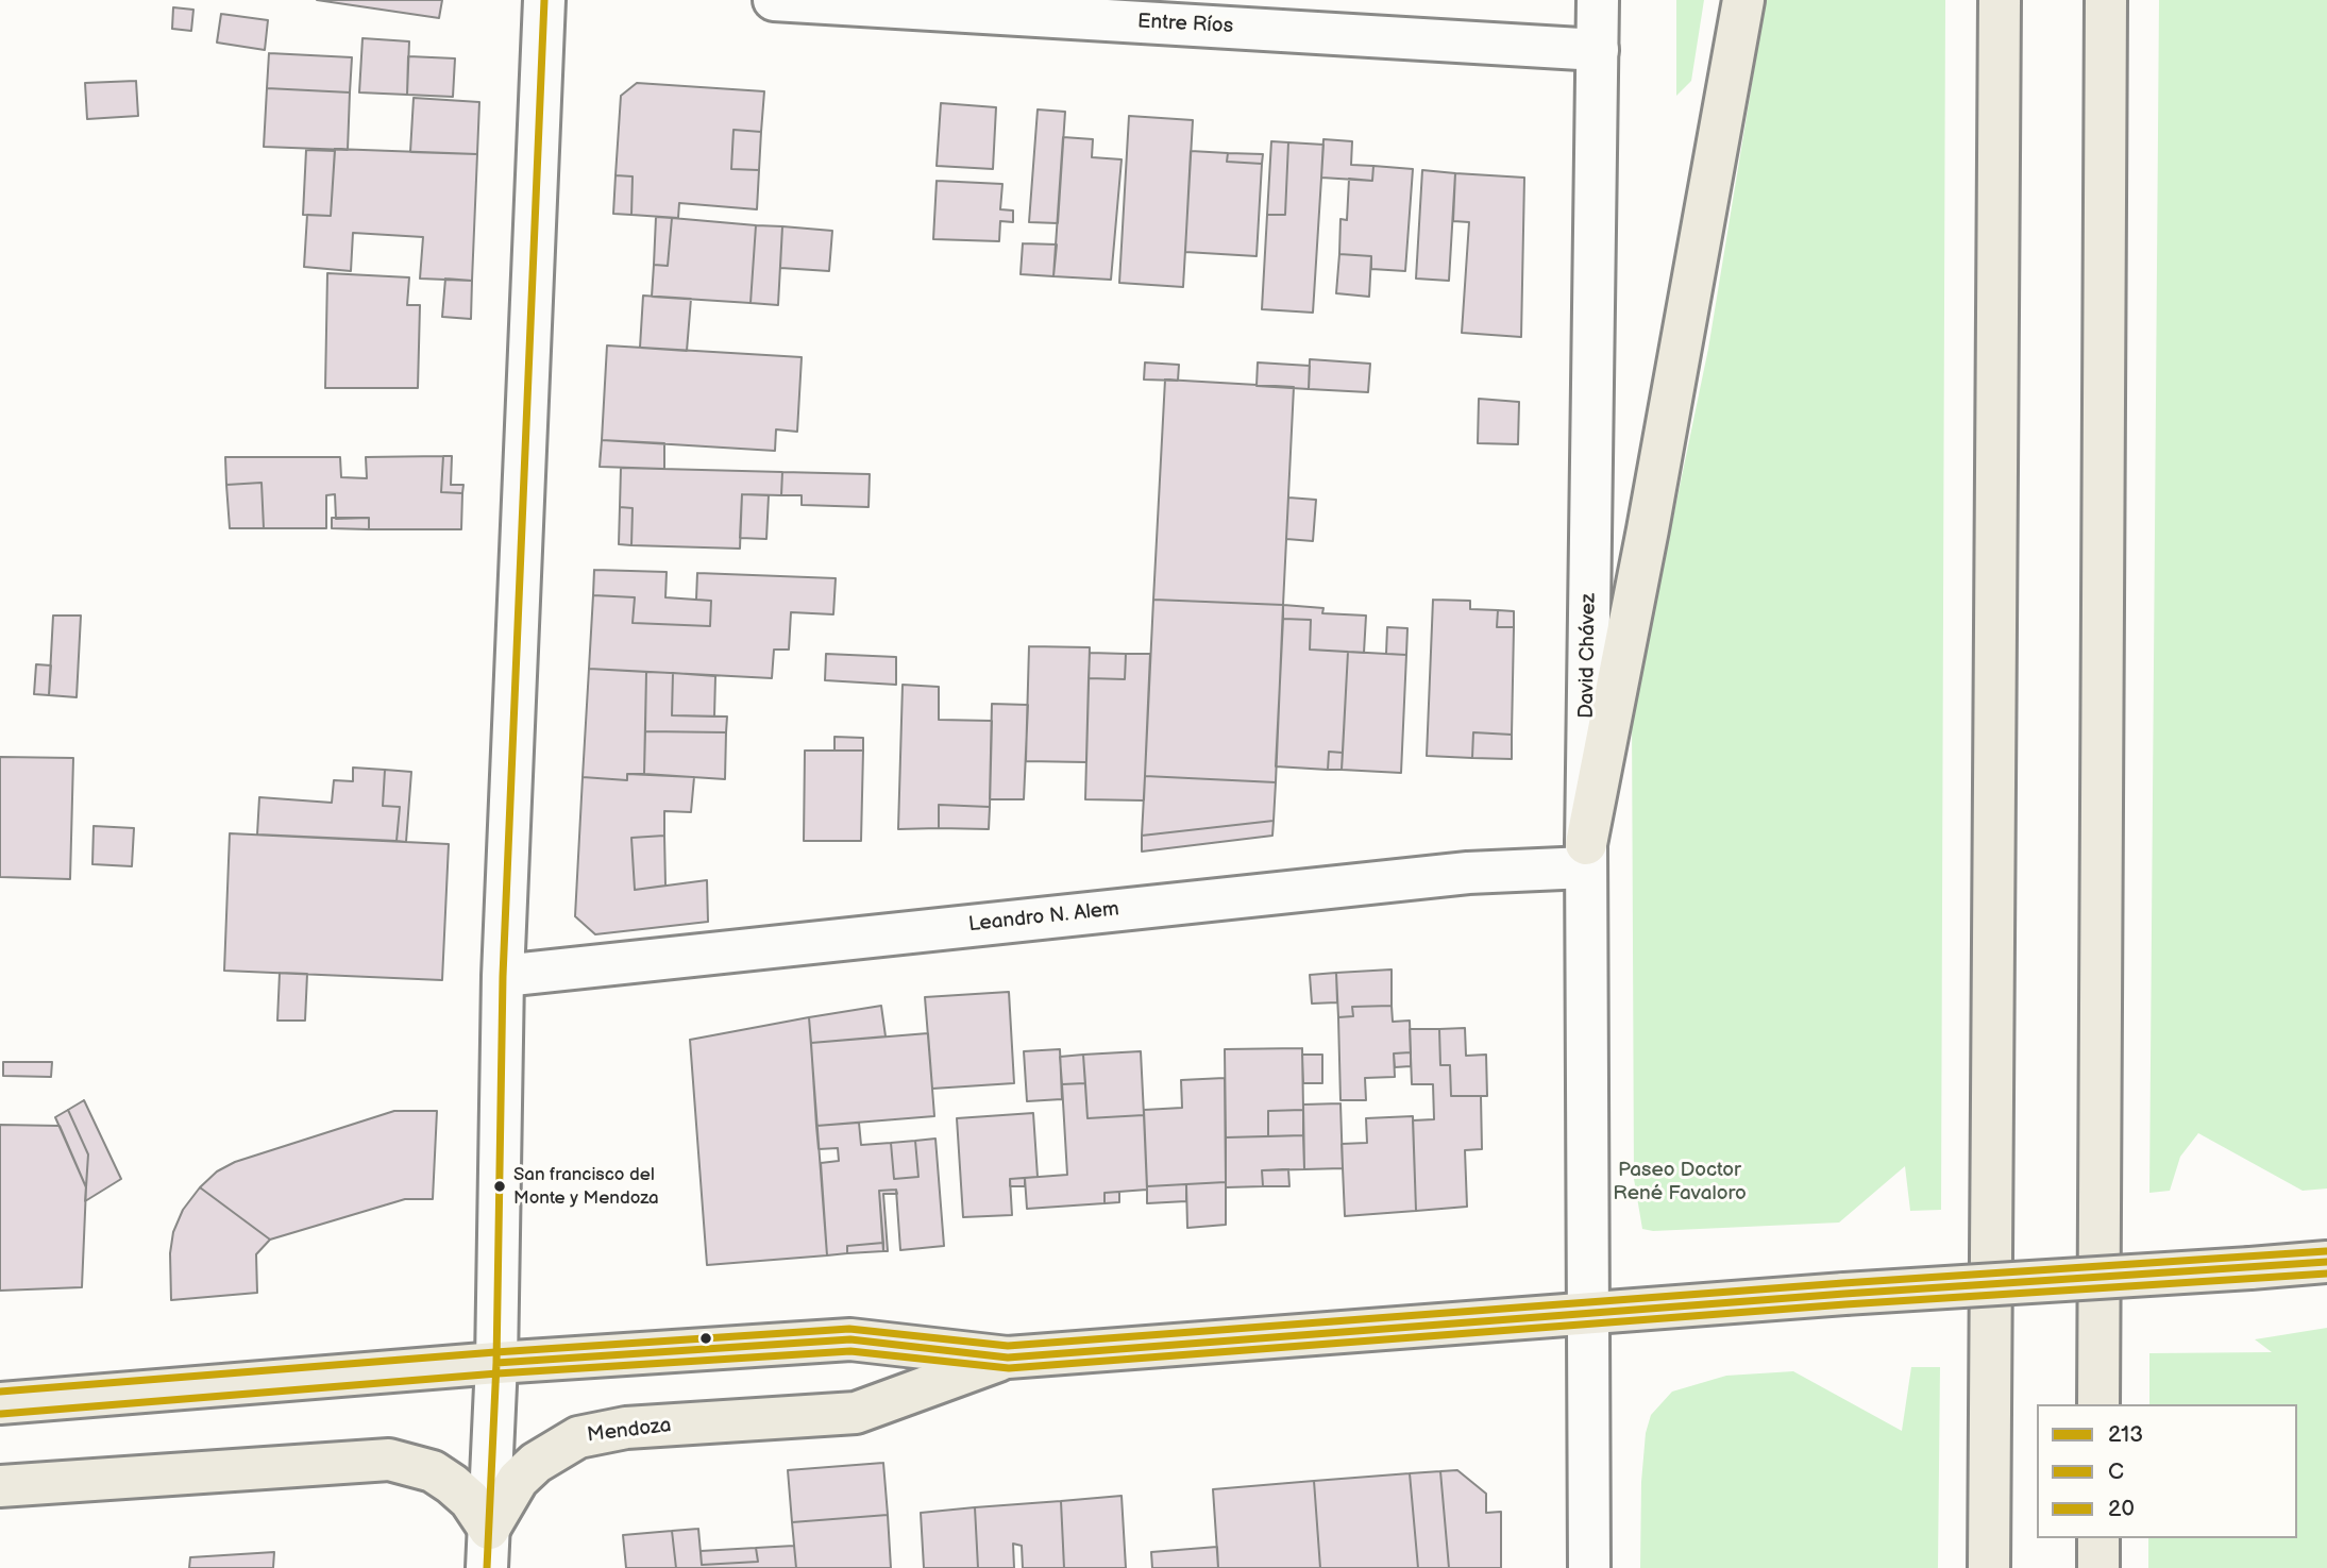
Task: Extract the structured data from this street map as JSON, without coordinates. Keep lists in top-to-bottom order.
{
  "streets": {
    "main road": ["Mendoza"],
    "street": ["Entre Ríos", "David Chávez", "Leandro N. Alem"]
  },
  "crossings": [
    ["Entre Ríos", "David Chávez"],
    ["David Chávez", "Leandro N. Alem"],
    ["David Chávez", "Mendoza"]
  ],
  "parks": ["Paseo Doctor René Favaloro"],
  "places": ["San francisco del Monte y Mendoza"],
  "lines": ["transit line 213", "transit line 20", "transit line C"],
  "legend": ["213", "C", "20"]
}
